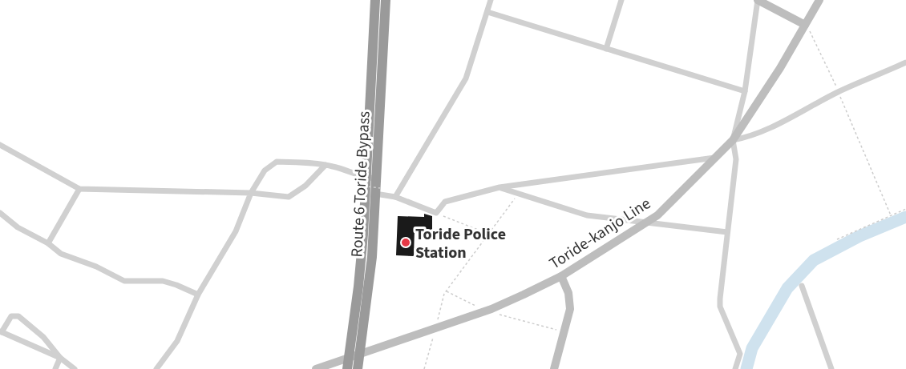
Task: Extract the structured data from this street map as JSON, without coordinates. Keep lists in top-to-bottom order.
{
  "streets": {
    "highway": ["Route 6 Toride Bypass"],
    "street": ["Toride-kanjo Line"]
  },
  "crossings": [
    ["Route 6 Toride Bypass", "Toride-kanjo Line"]
  ],
  "places": ["Toride Police Station"]
}
